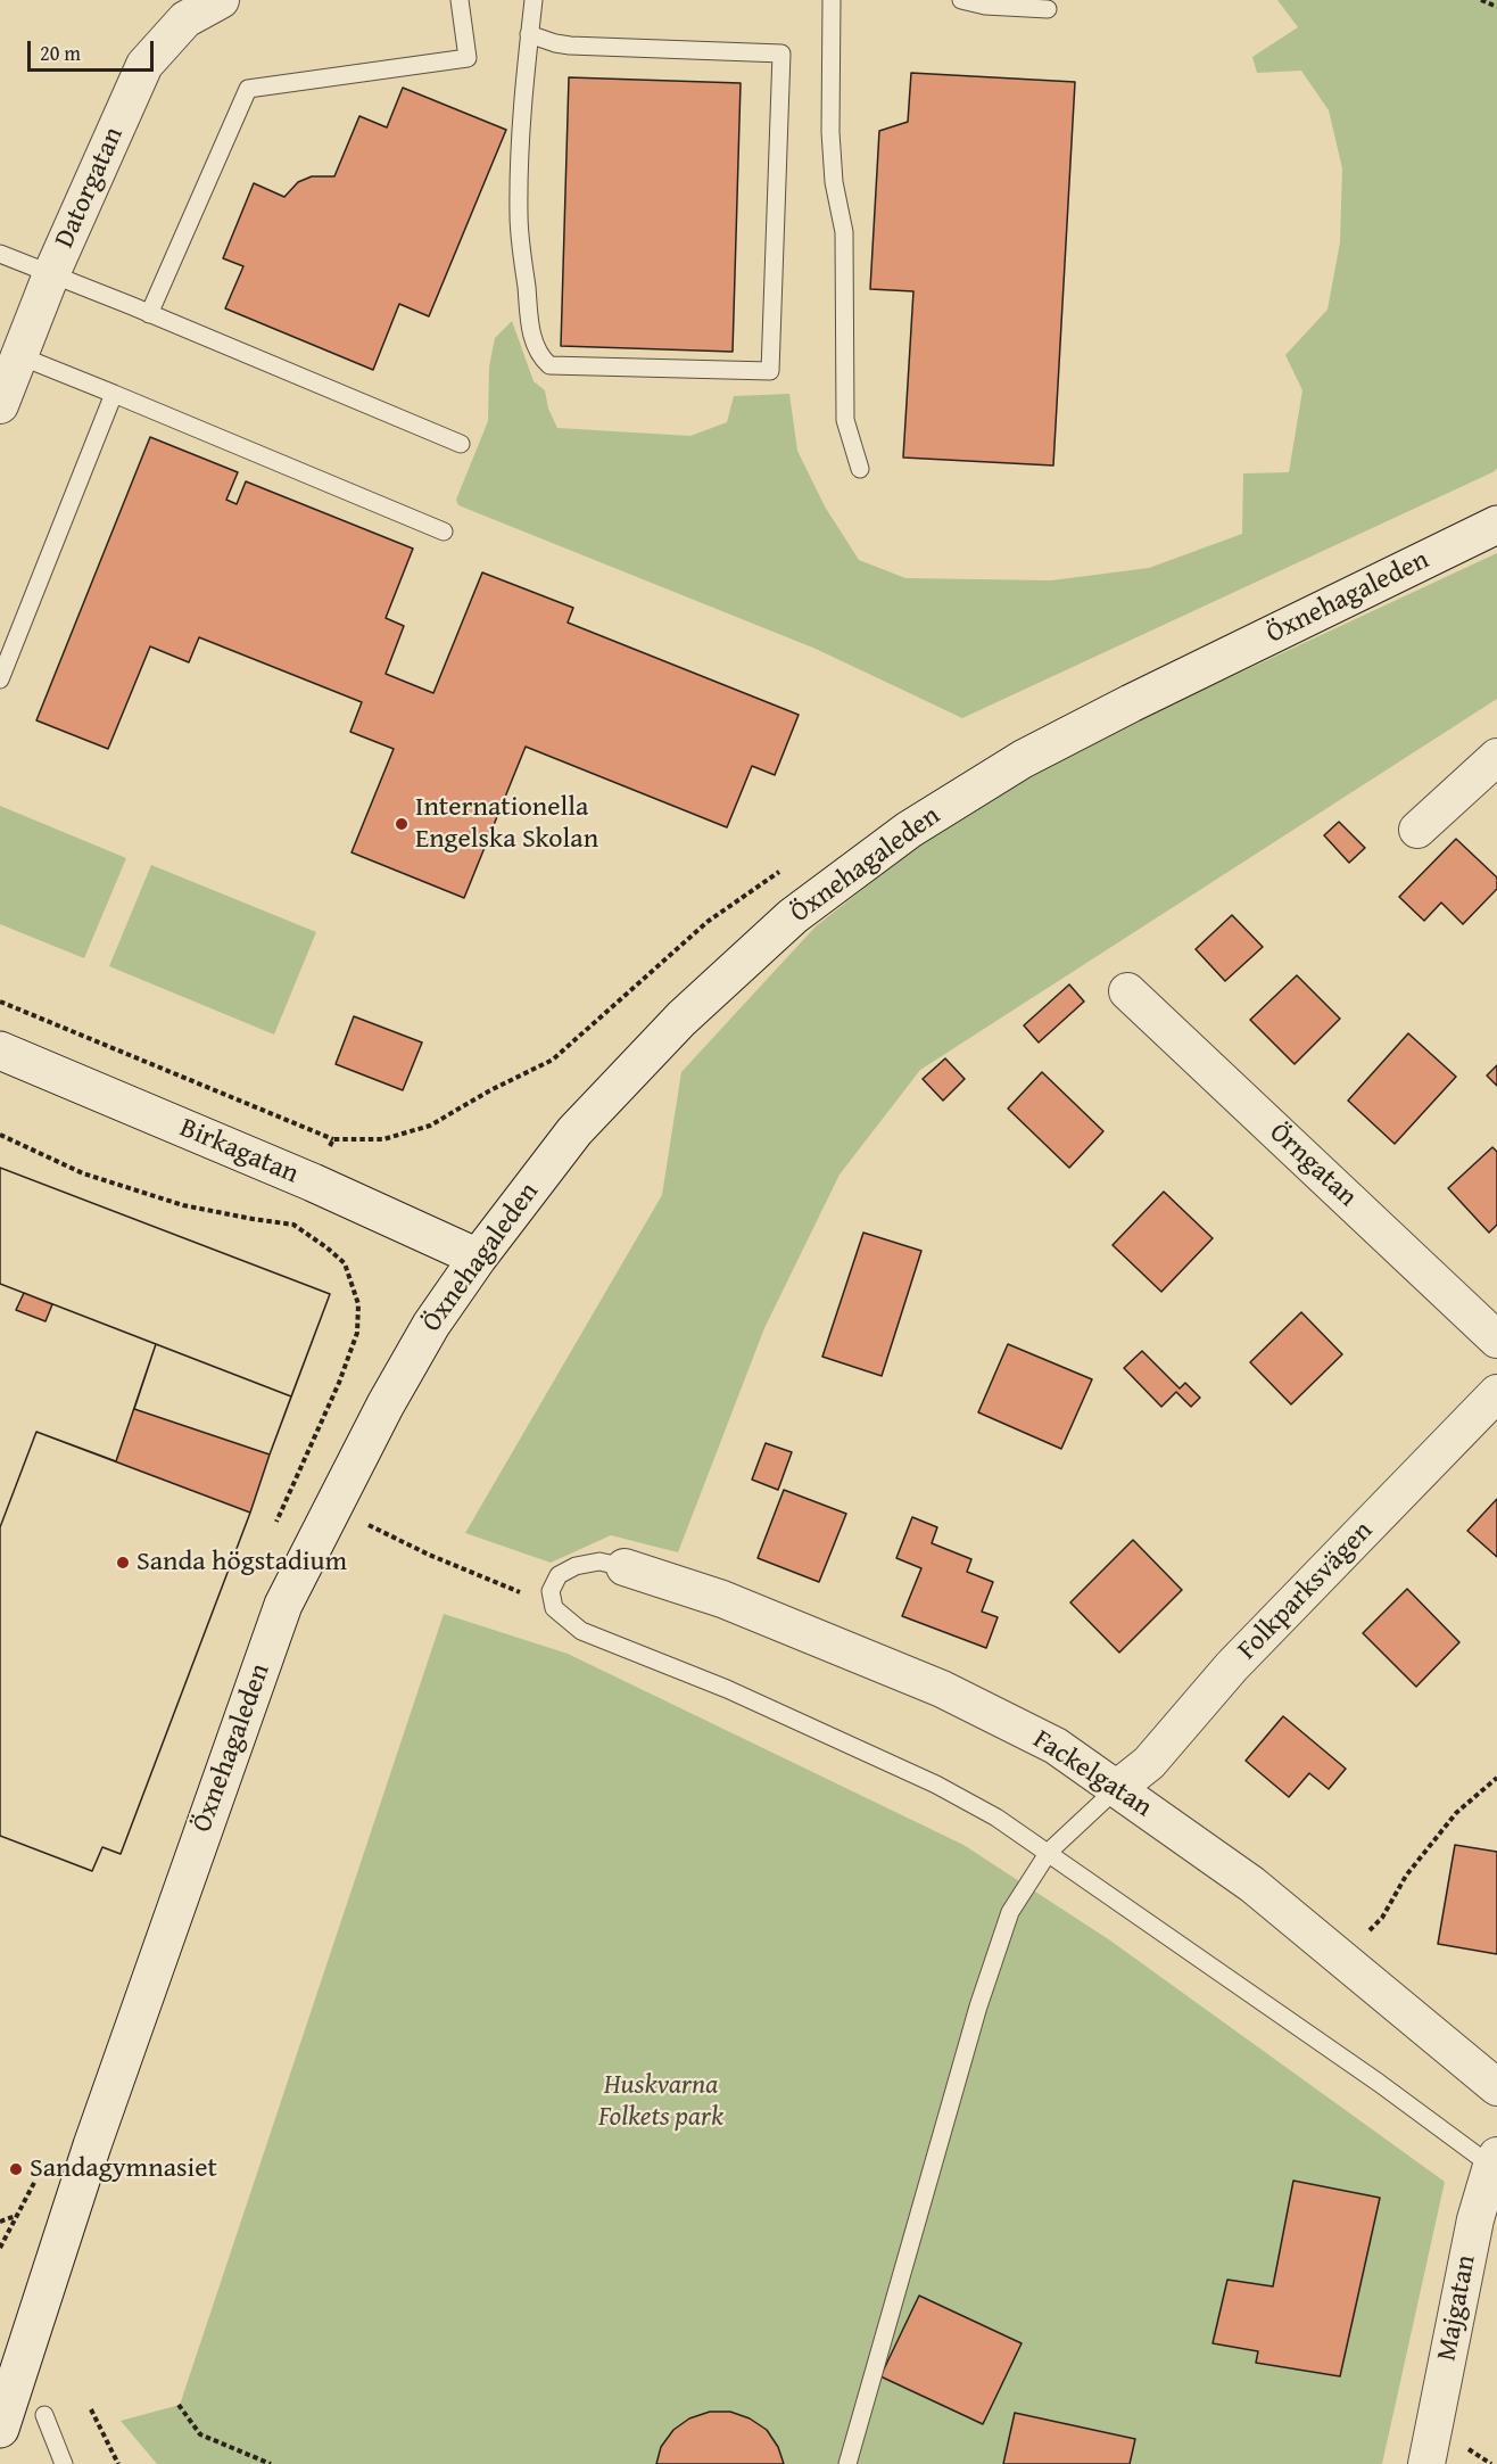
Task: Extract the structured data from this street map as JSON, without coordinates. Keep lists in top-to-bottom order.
{
  "streets": {
    "street": [
      "Datorgatan",
      "Öxnehagaleden",
      "Birkagatan",
      "Örngatan",
      "Folkparksvägen",
      "Fackelgatan",
      "Majgatan"
    ]
  },
  "crossings": [
    ["Öxnehagaleden", "Birkagatan"],
    ["Folkparksvägen", "Fackelgatan"]
  ],
  "parks": ["Huskvarna Folkets park"],
  "places": ["Internationella Engelska Skolan", "Sanda högstadium", "Sandagymnasiet"],
  "scale_bar": "20 m"
}
